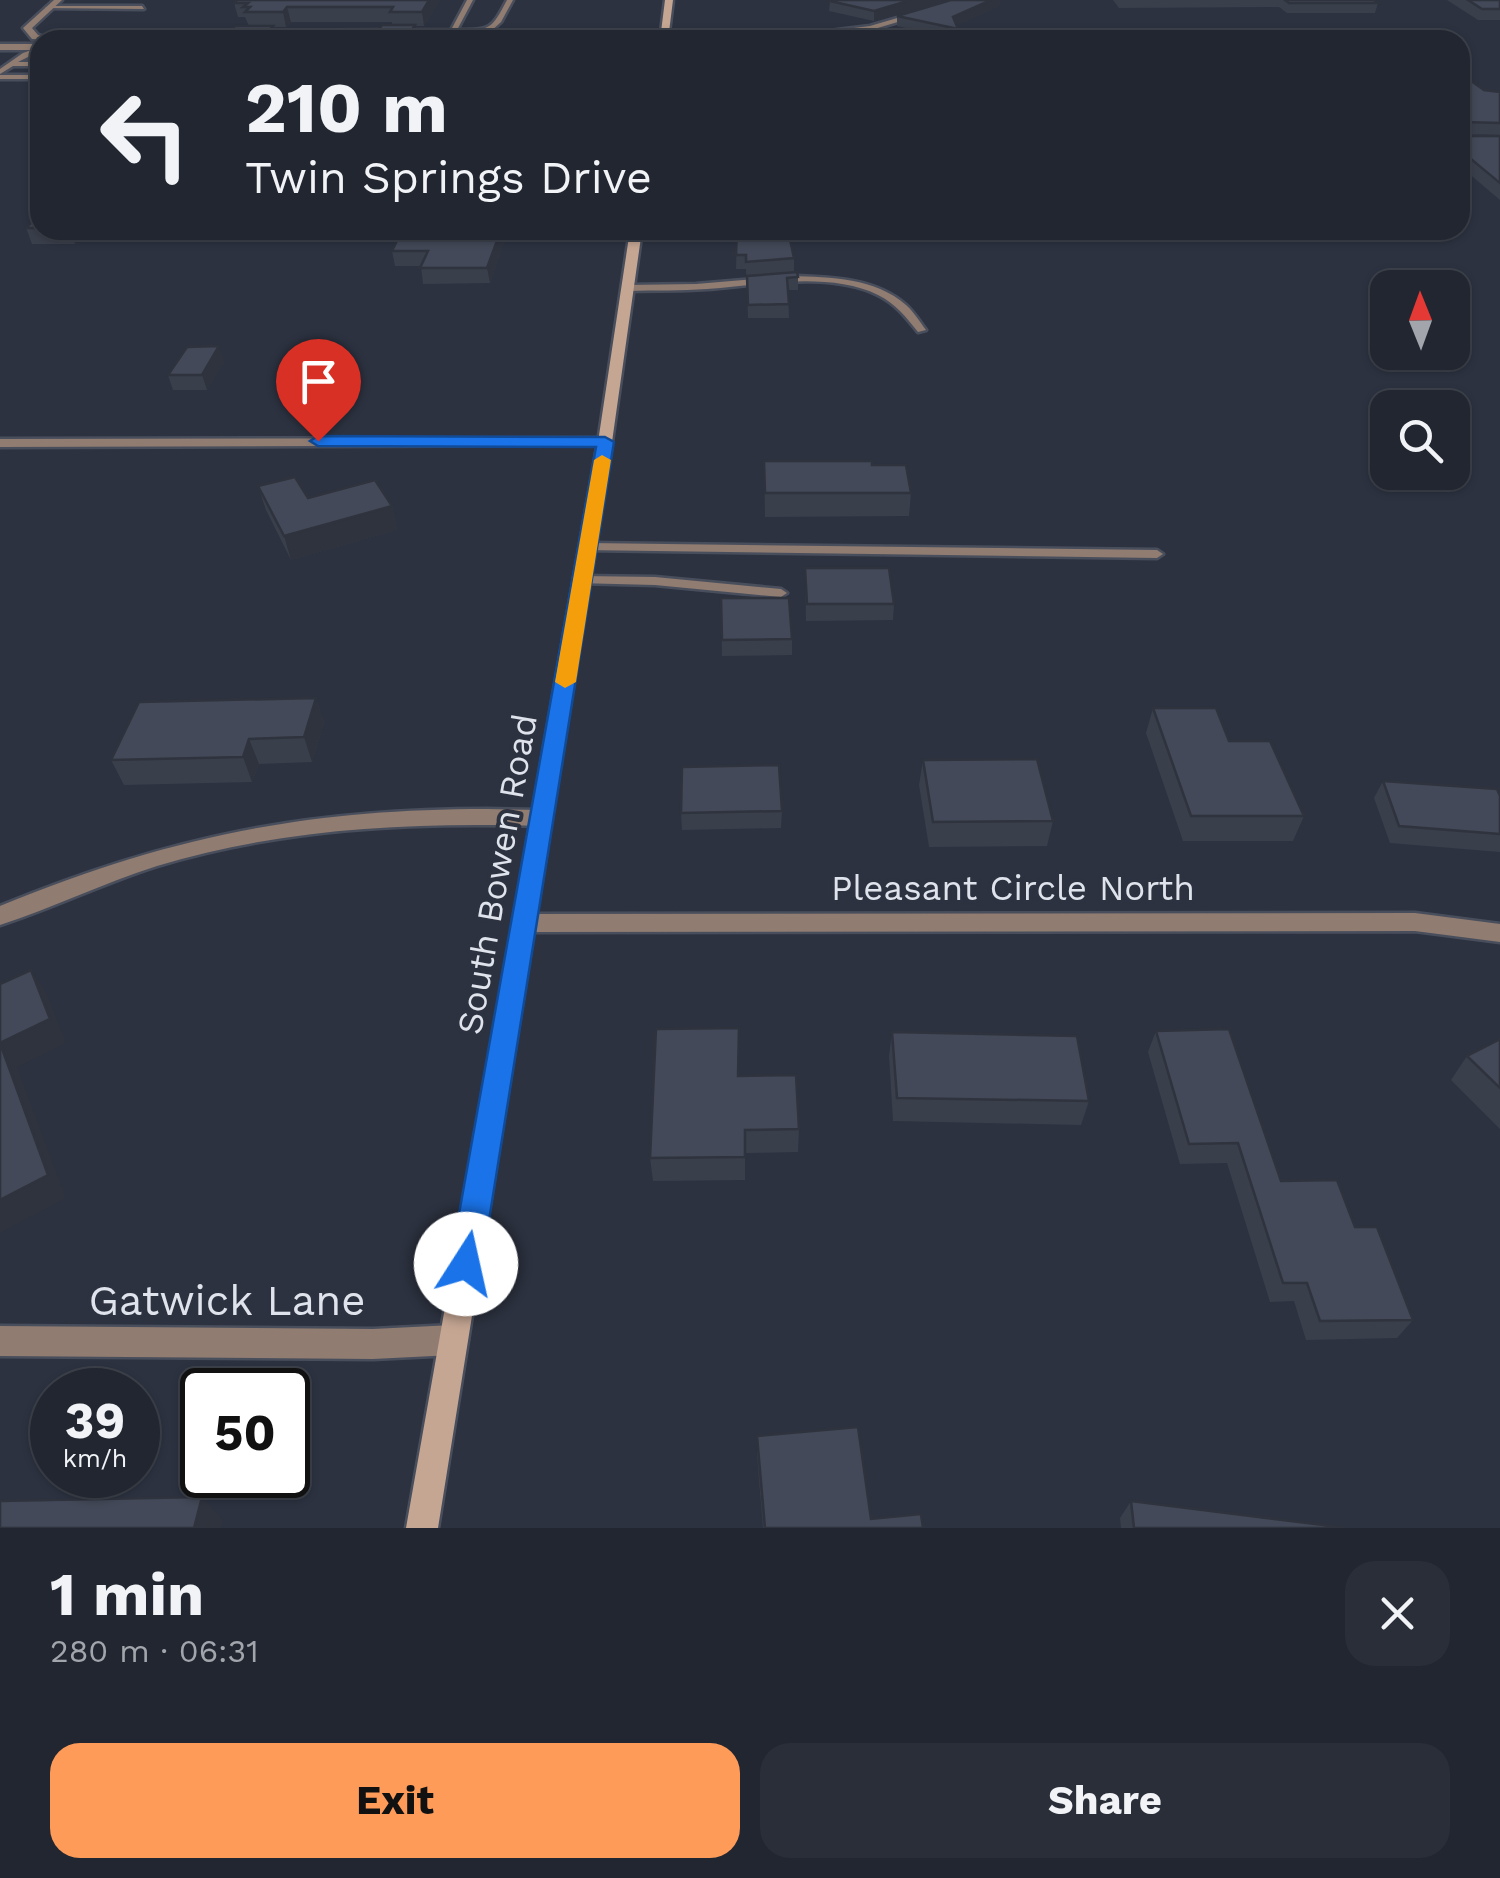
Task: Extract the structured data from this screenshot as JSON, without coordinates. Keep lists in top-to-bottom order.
{
  "streets": {
    "main road": ["South Bowen Road"],
    "street": ["Pleasant Circle North", "Gatwick Lane"]
  },
  "crossings": [
    ["South Bowen Road", "Pleasant Circle North"],
    ["South Bowen Road", "Gatwick Lane"]
  ],
  "north": "top",
  "page": {
    "turn": ["210 m", "Twin Springs Drive"],
    "speed": "39 km/h",
    "limit": "50",
    "heading": ["1 min", "280 m · 06:31"],
    "buttons": ["Exit", "Share"]
  }
}
